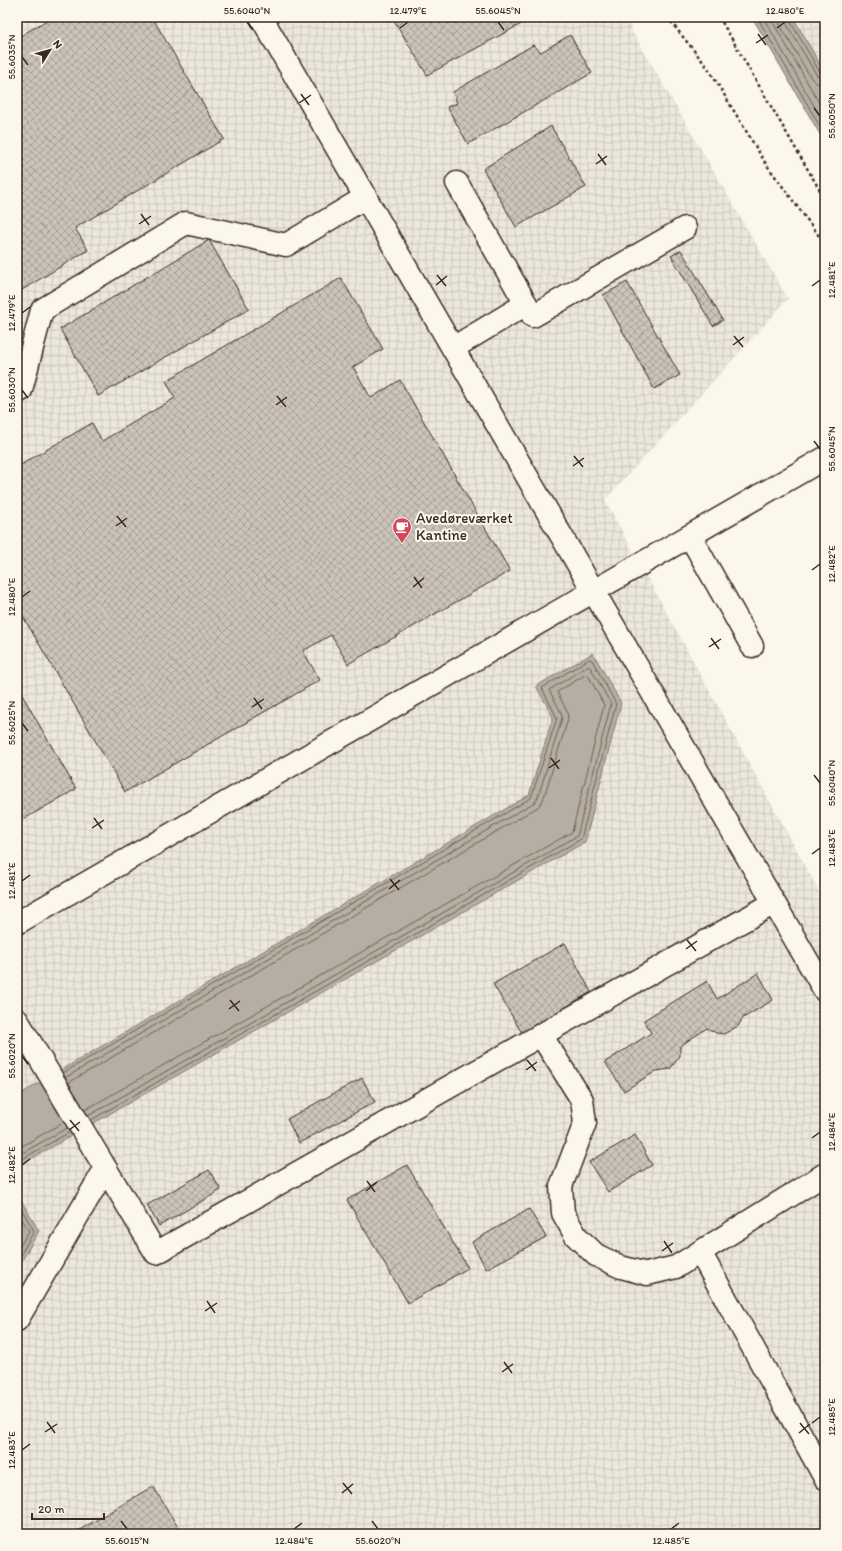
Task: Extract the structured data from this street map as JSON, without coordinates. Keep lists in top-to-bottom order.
{
  "places": {
    "cafe": ["Avedøreværket Kantine"]
  },
  "scale_bar": "20 m",
  "north": "top right",
  "coordinates": [
    "55.6040°N",
    "12.479°E",
    "55.6045°N",
    "12.480°E",
    "55.6035°N",
    "55.6050°N",
    "12.481°E",
    "55.6030°N",
    "12.482°E",
    "55.6025°N",
    "12.483°E",
    "55.6020°N",
    "12.484°E",
    "12.485°E",
    "55.6015°N"
  ]
}
